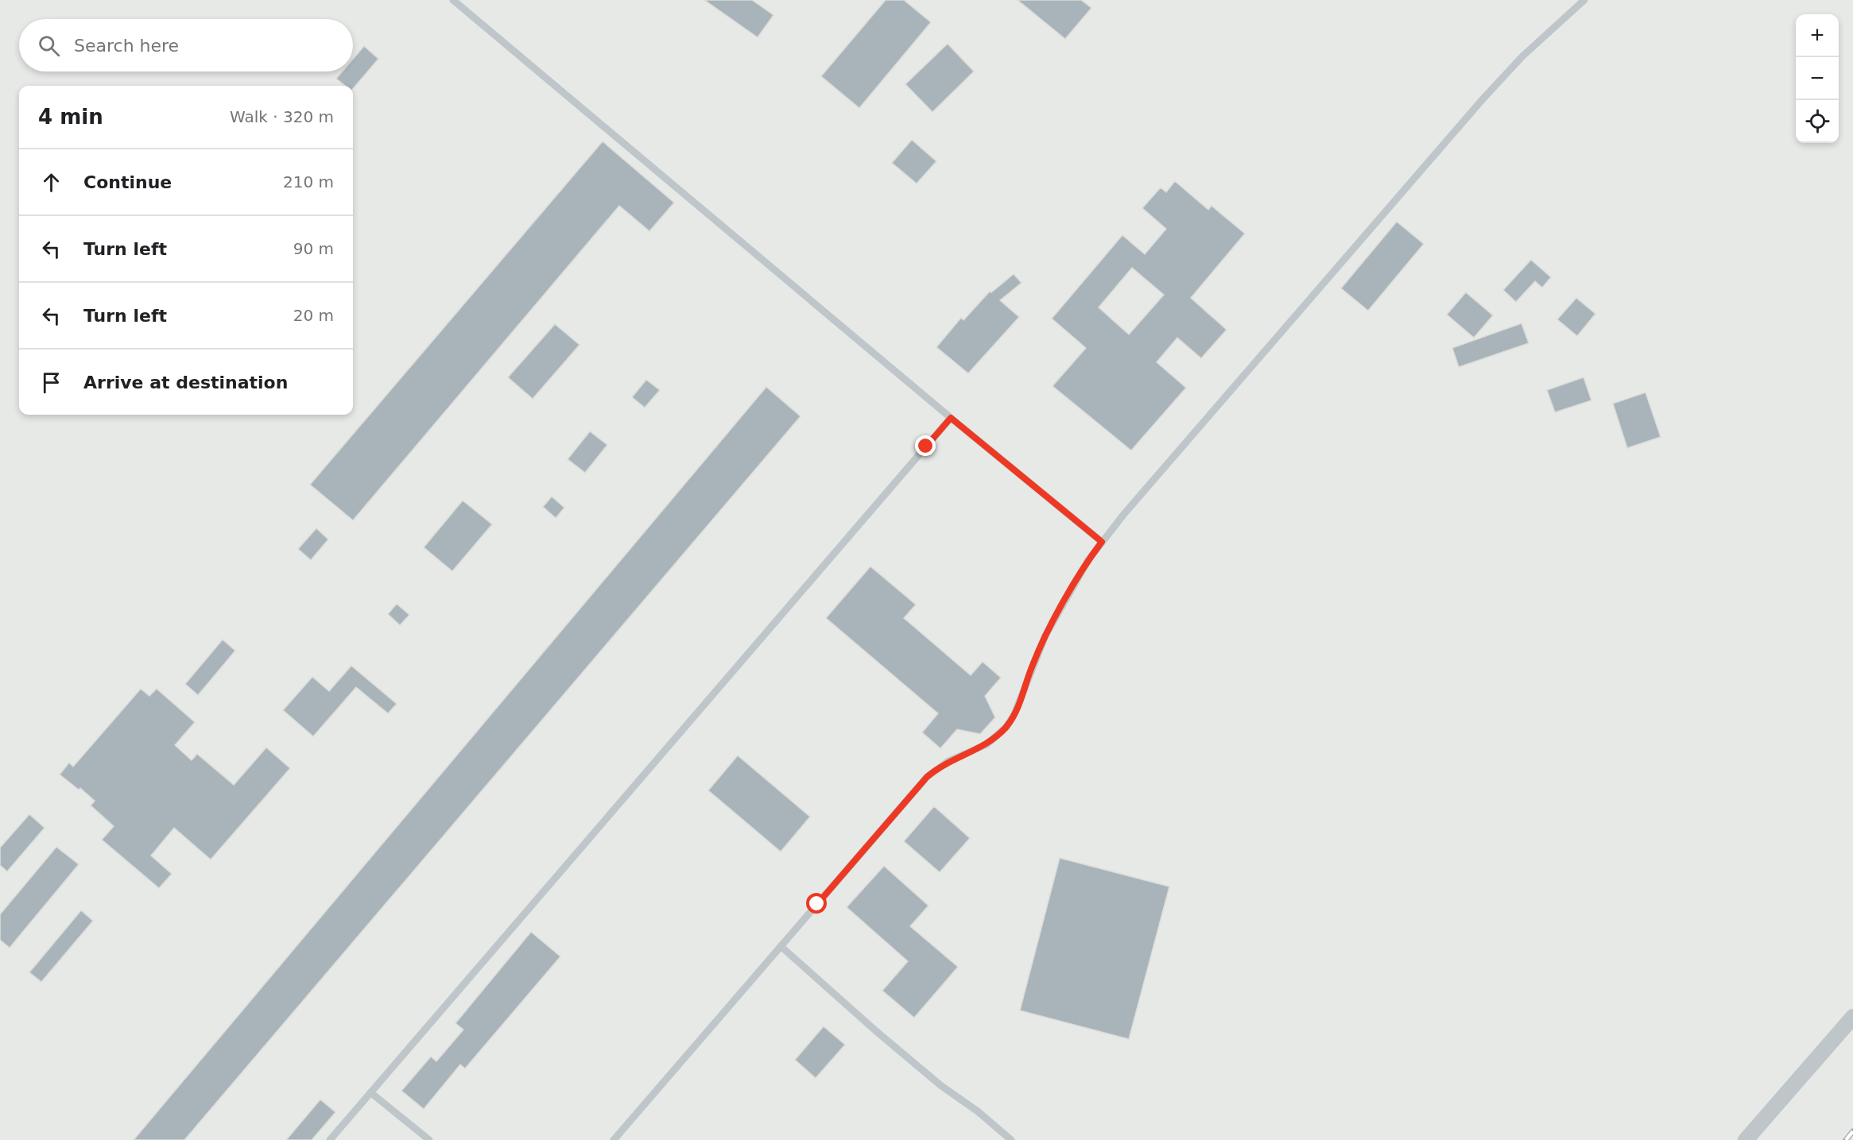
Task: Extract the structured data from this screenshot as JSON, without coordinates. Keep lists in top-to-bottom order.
{
  "page": {
    "map_buttons": ["+", "−"],
    "search": "Search here",
    "heading": ["4 min", "Walk · 320 m"],
    "list": [
      ["Continue", "210 m"],
      ["Turn left", "90 m"],
      ["Turn left", "20 m"],
      "Arrive at destination"
    ]
  }
}
